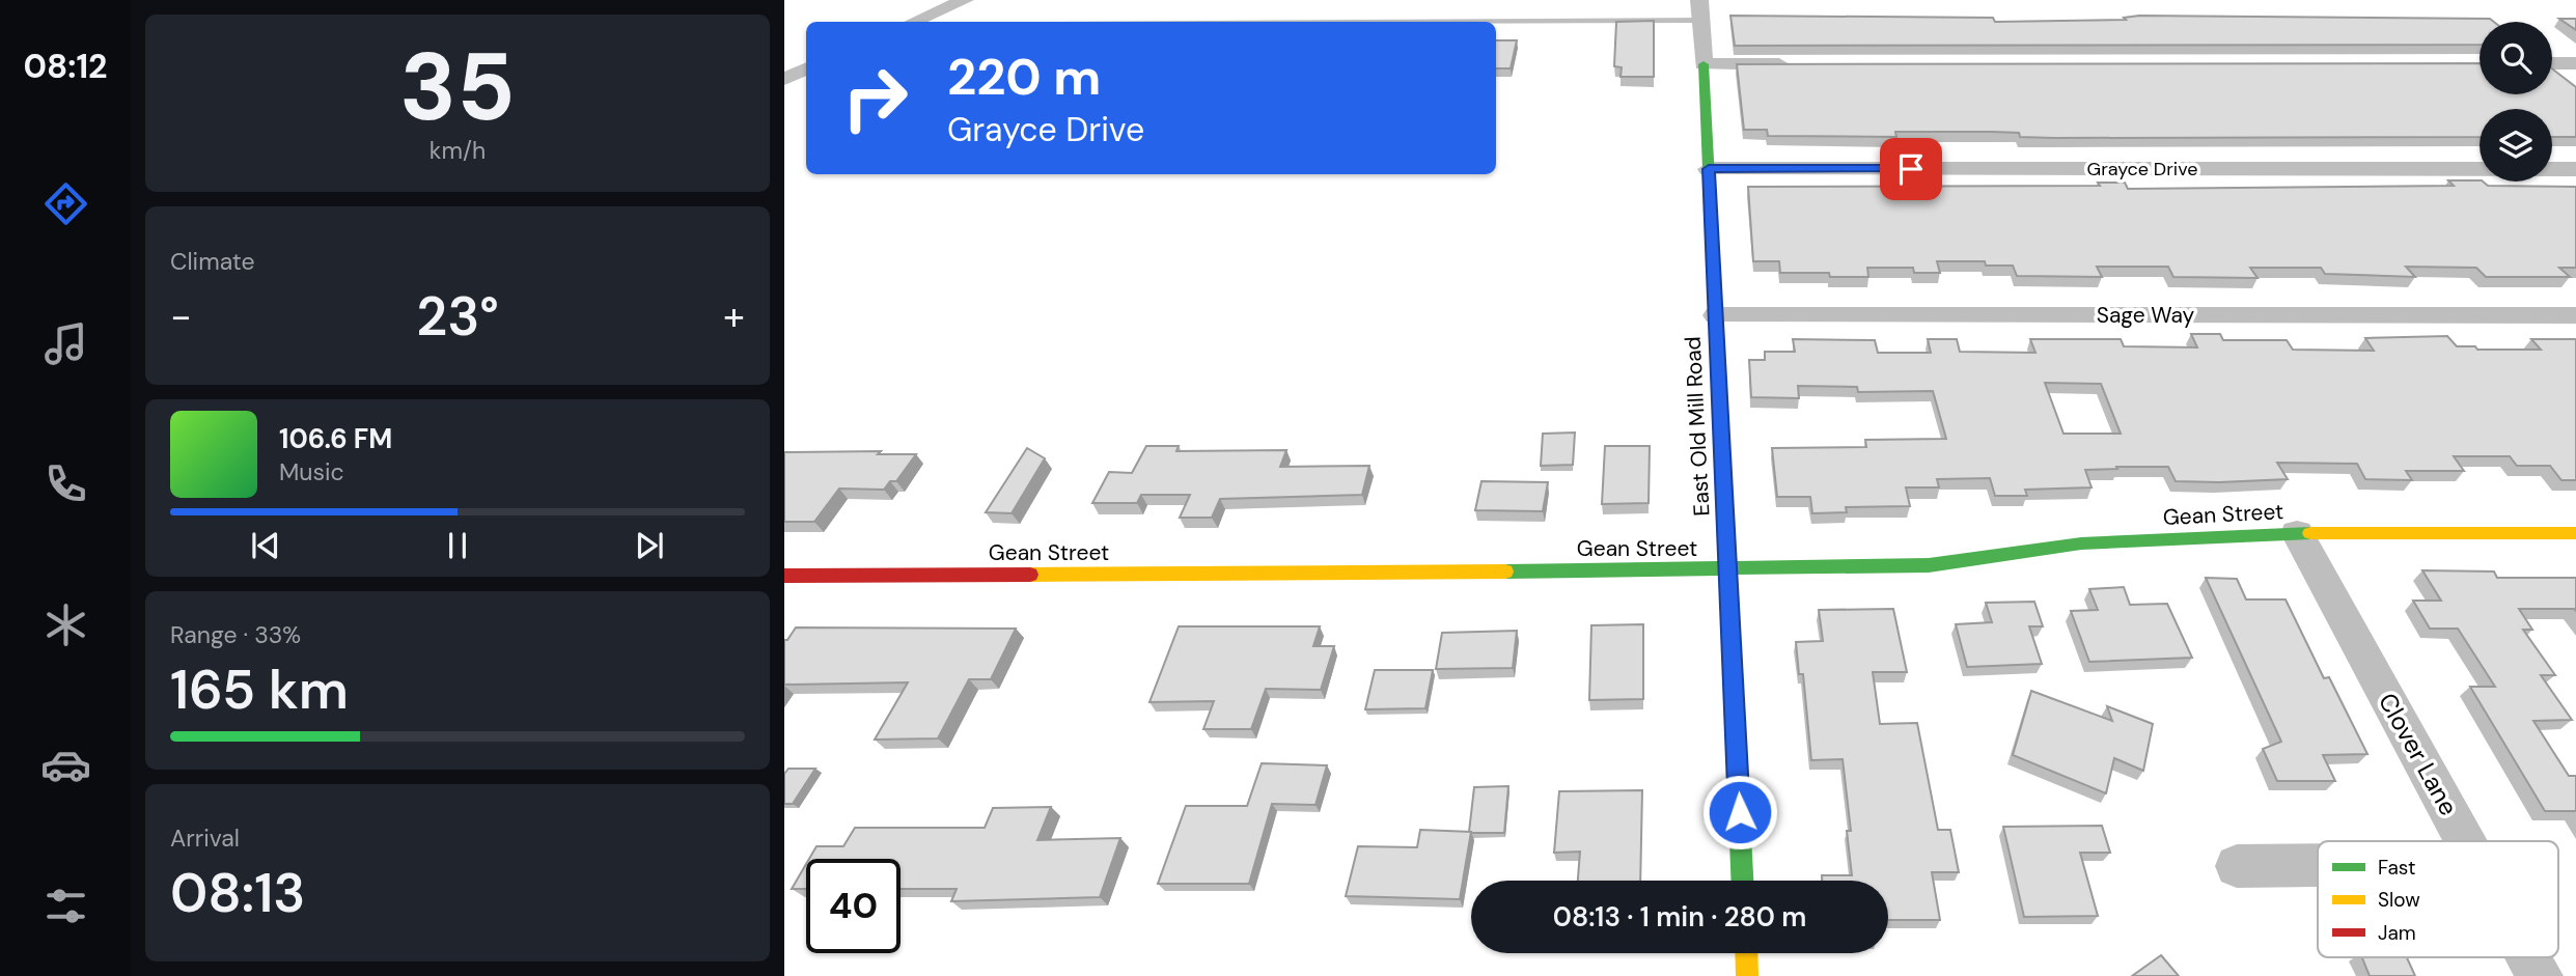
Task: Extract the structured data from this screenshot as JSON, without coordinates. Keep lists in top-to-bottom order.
{
  "streets": {
    "street": [
      "Grayce Drive",
      "Sage Way",
      "East Old Mill Road",
      "Gean Street",
      "Clover Lane"
    ]
  },
  "crossings": [
    ["Grayce Drive", "East Old Mill Road"],
    ["Sage Way", "East Old Mill Road"],
    ["East Old Mill Road", "Gean Street"],
    ["Gean Street", "Clover Lane"]
  ],
  "legend": ["Fast", "Slow", "Jam"],
  "page": {
    "tabs": "08:12",
    "tile": [
      ["35", "km/h"],
      "Climate",
      ["Range · 33%", "165 km"],
      ["Arrival", "08:13"]
    ],
    "turn": ["220 m", "Grayce Drive"],
    "heat": ["−", "23°", "+"],
    "song": ["106.6 FM", "Music"],
    "limit": "40",
    "trip": "08:13 · 1 min · 280 m"
  }
}
